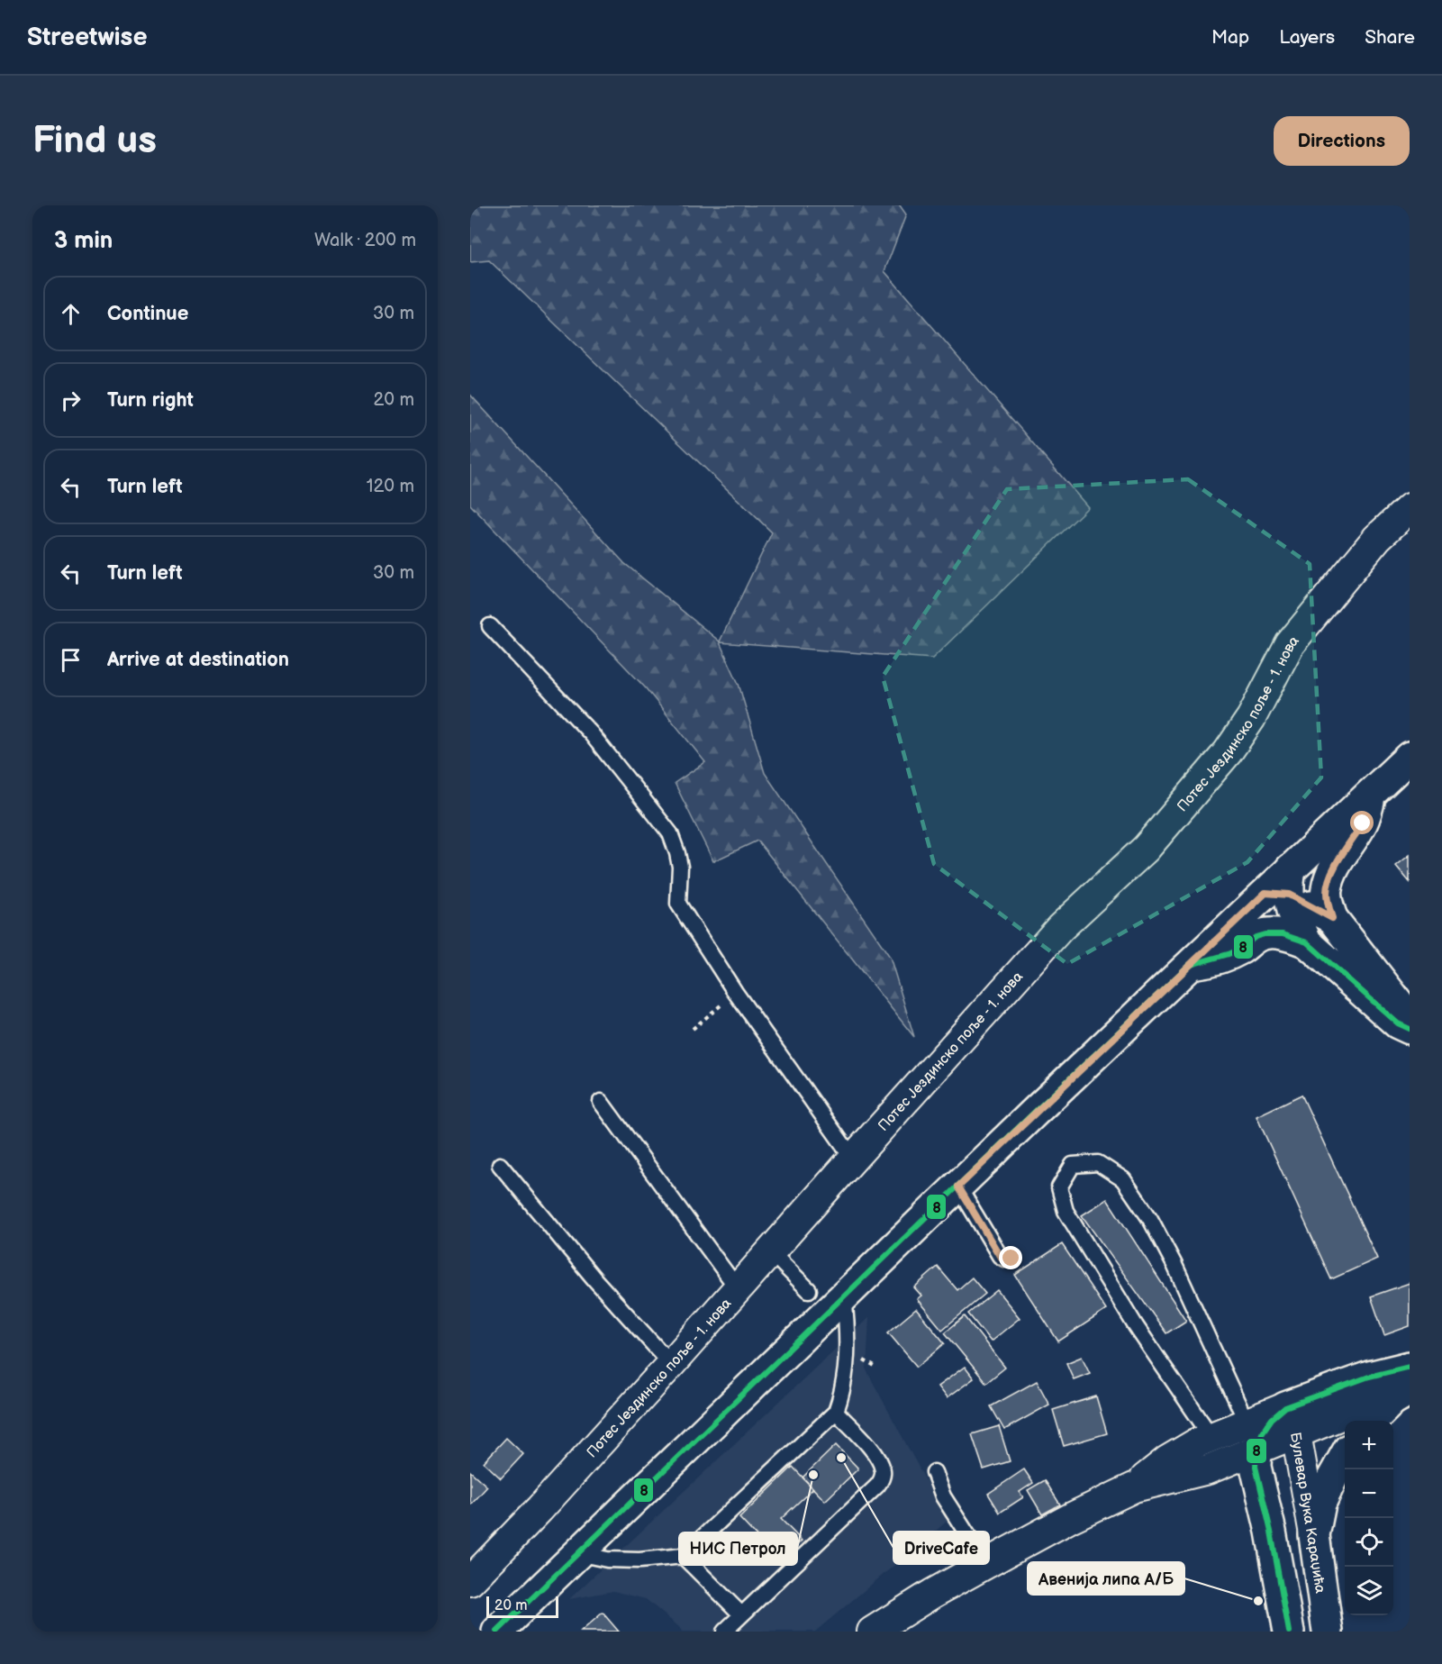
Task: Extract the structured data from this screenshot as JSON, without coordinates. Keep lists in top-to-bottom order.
{
  "streets": {
    "main road": ["Булевар Вука Караџића"],
    "street": ["Потес Јездинско поље - 1. нова"]
  },
  "places": ["DriveCafe", "НИС Петрол", "Авенија липа А/Б"],
  "lines": ["transit line 8"],
  "scale_bar": "20 m",
  "page": {
    "header": "Streetwise",
    "nav": ["Map", "Layers", "Share"],
    "buttons": "Directions",
    "title": "Find us",
    "heading": ["3 min", "Walk · 200 m"],
    "list": [
      ["Continue", "30 m"],
      ["Turn right", "20 m"],
      ["Turn left", "120 m"],
      ["Turn left", "30 m"],
      "Arrive at destination"
    ],
    "map_buttons": ["+", "−"],
    "scale": "20 m"
  }
}
